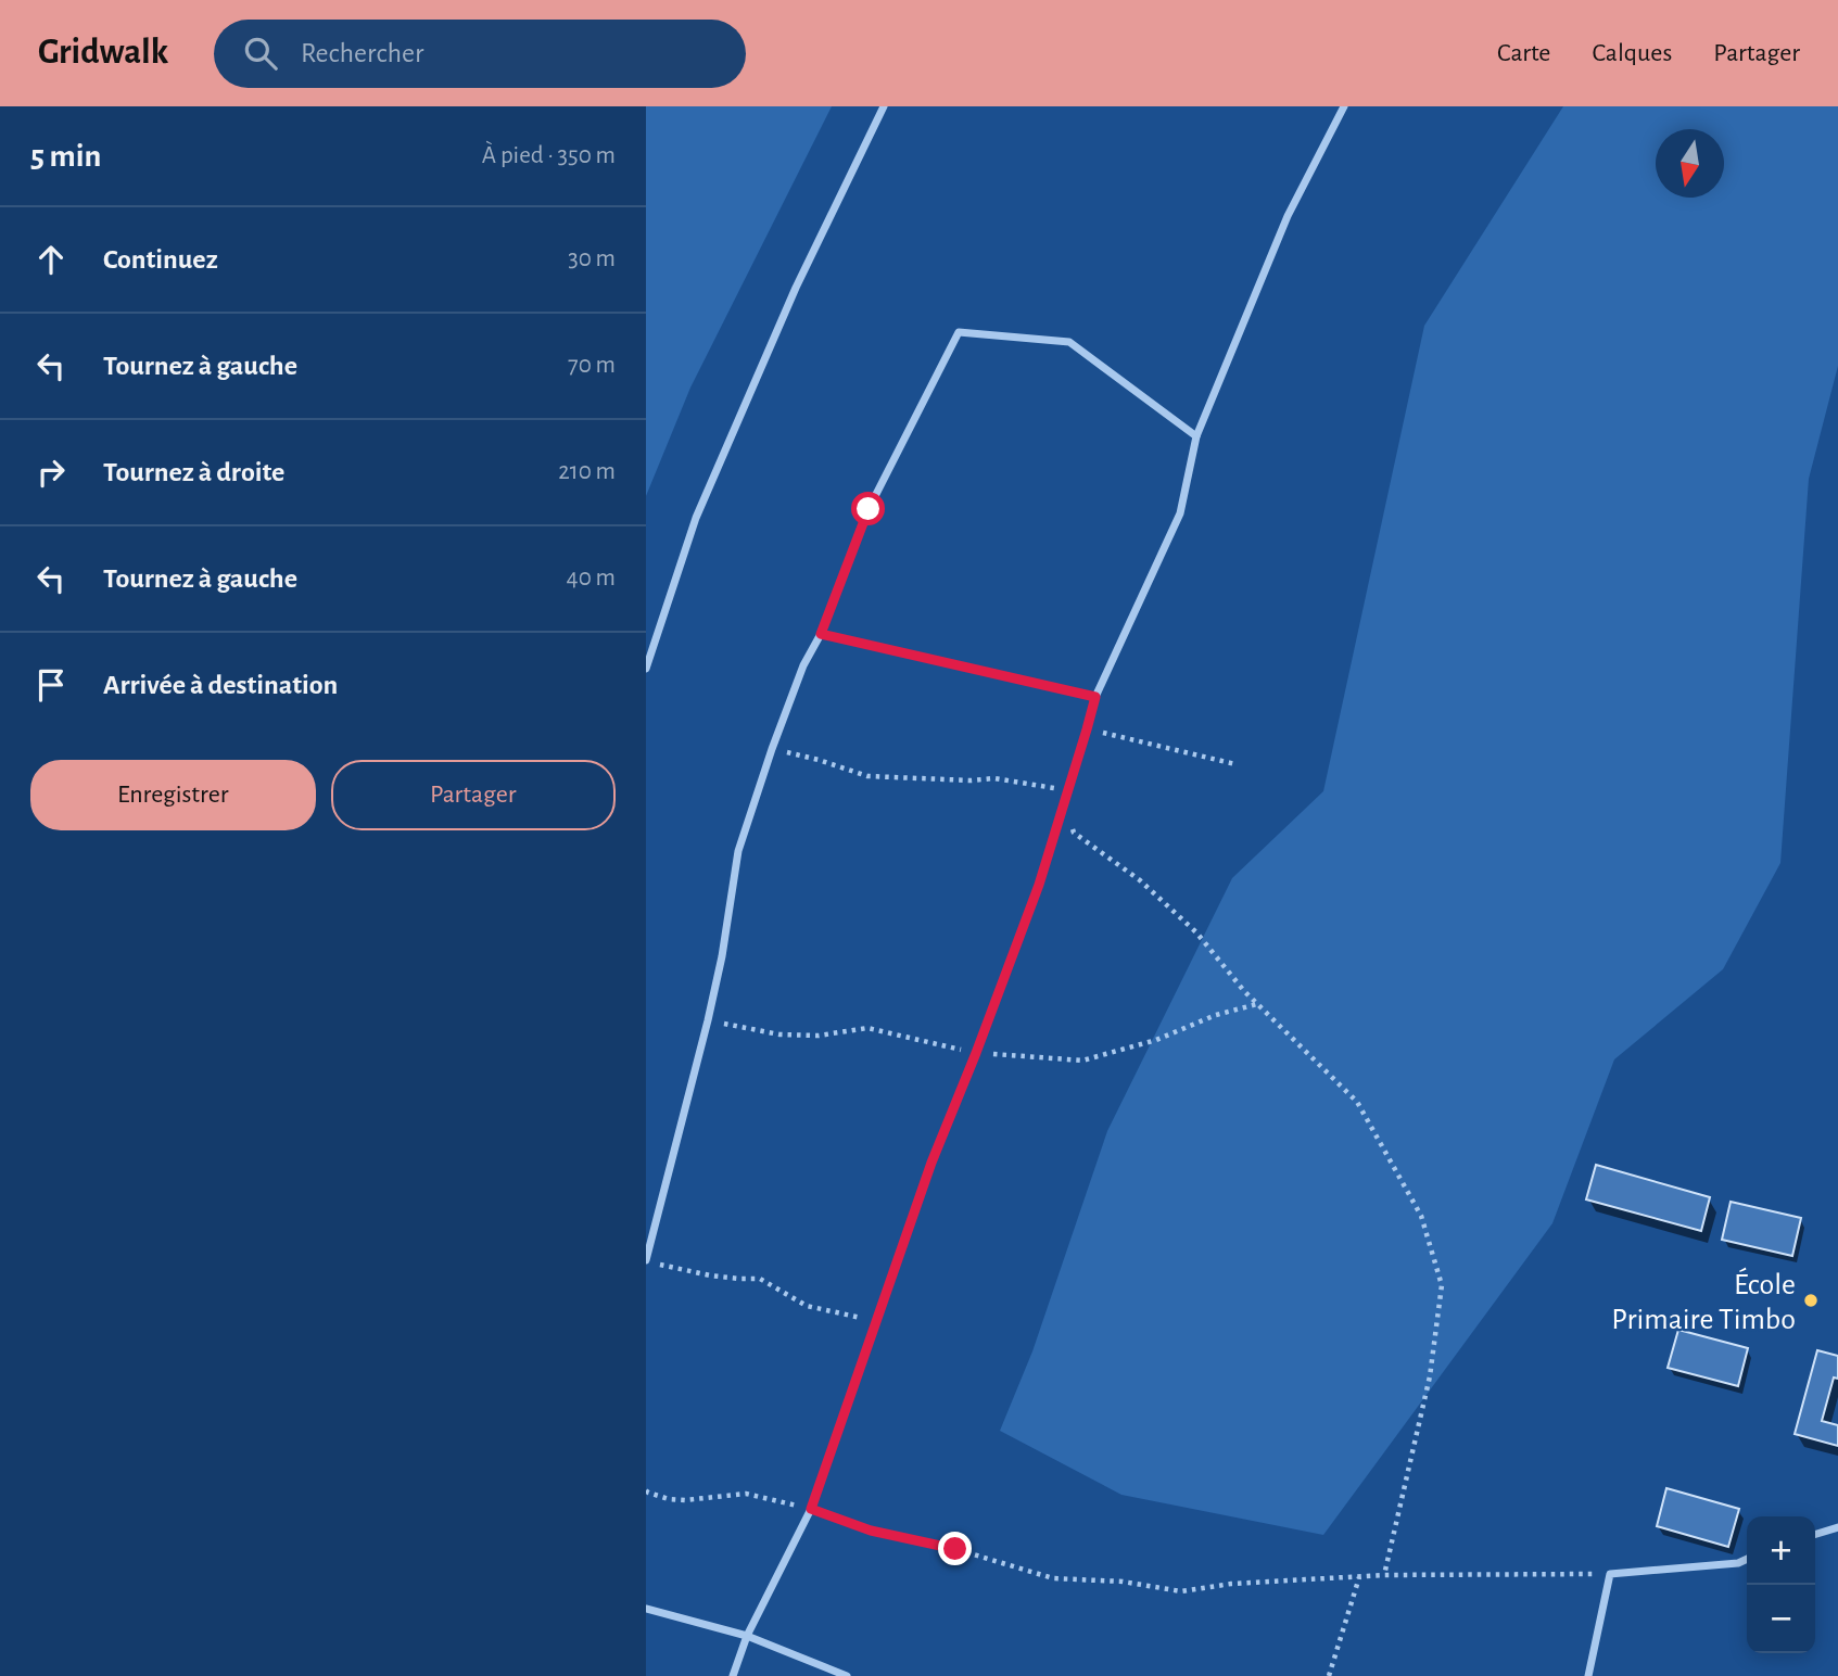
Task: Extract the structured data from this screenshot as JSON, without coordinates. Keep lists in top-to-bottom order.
{
  "places": ["École Primaire Timbo"],
  "north": "bottom",
  "page": {
    "header": "Gridwalk",
    "search": "Rechercher",
    "nav": ["Carte", "Calques", "Partager"],
    "heading": ["5 min", "À pied · 350 m"],
    "list": [
      ["Continuez", "30 m"],
      ["Tournez à gauche", "70 m"],
      ["Tournez à droite", "210 m"],
      ["Tournez à gauche", "40 m"],
      "Arrivée à destination"
    ],
    "buttons": ["Enregistrer", "Partager"],
    "map_buttons": ["+", "−"]
  }
}
